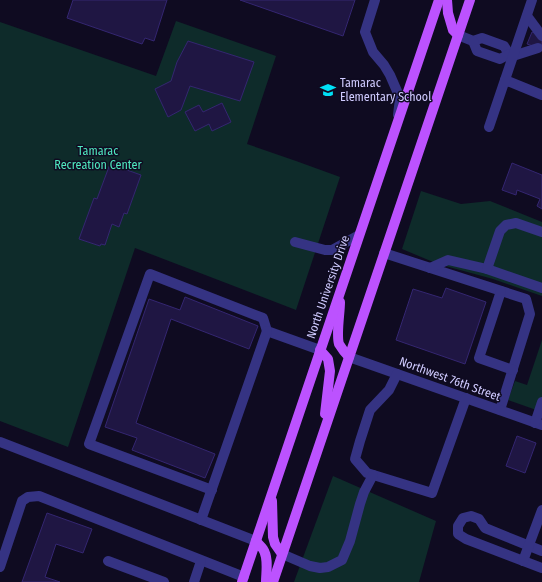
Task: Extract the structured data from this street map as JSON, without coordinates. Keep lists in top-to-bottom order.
{
  "streets": {
    "main road": ["North University Drive"],
    "street": ["Northwest 76th Street"]
  },
  "parks": ["Tamarac Recreation Center"],
  "places": {
    "school or university": ["Tamarac Elementary School"]
  }
}
